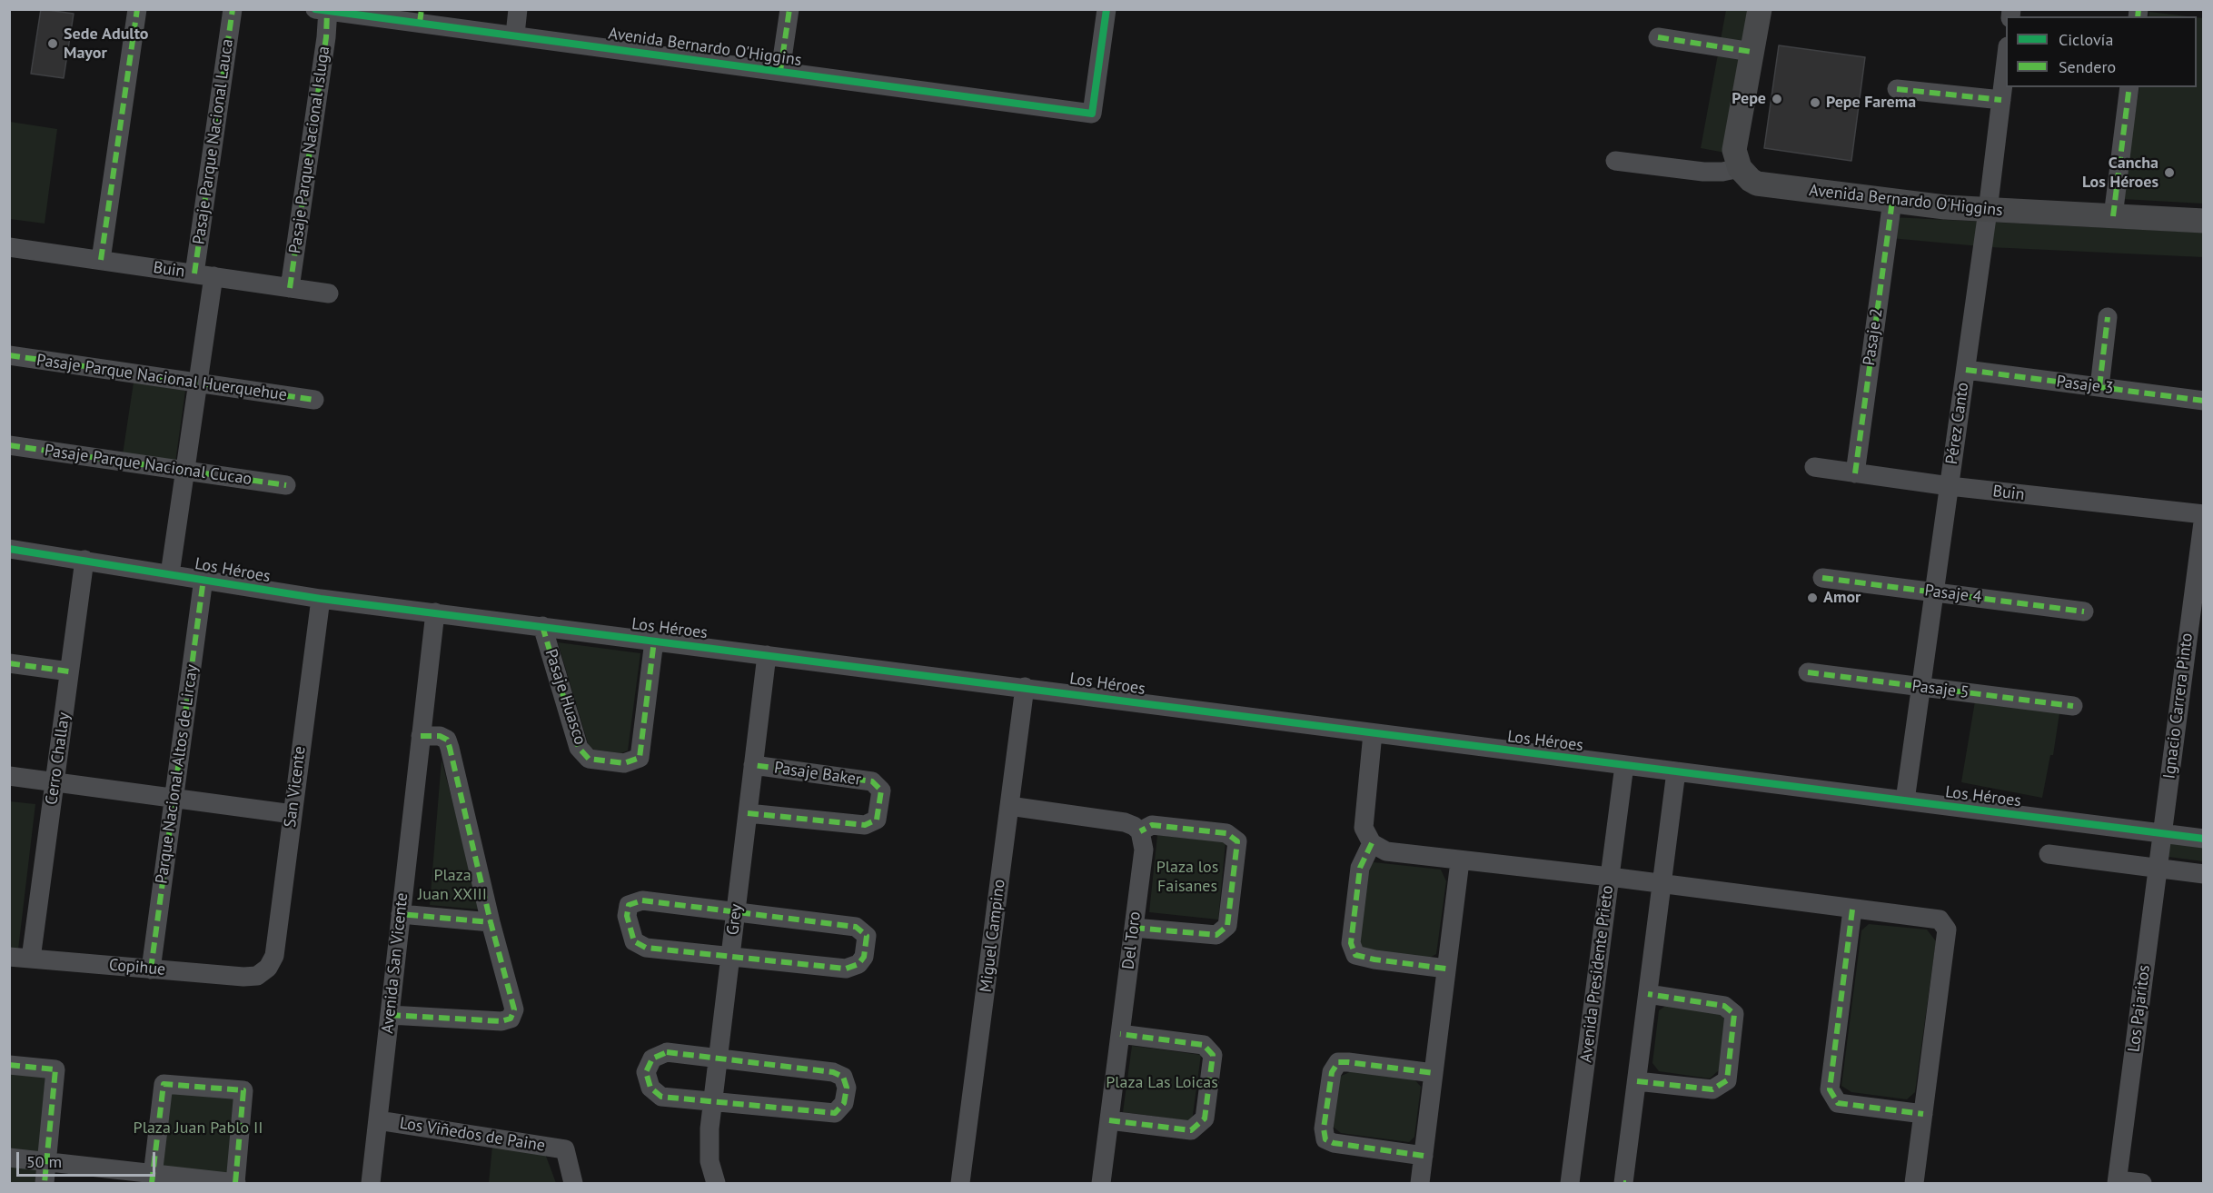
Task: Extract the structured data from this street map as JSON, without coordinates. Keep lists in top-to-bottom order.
{
  "streets": {
    "main road": ["Avenida Bernardo O'Higgins"],
    "street": [
      "Pasaje Parque Nacional Lauca",
      "Pasaje Parque Nacional Isluga",
      "Buin",
      "Pasaje 2",
      "Pasaje Parque Nacional Huerquehue",
      "Pasaje 3",
      "Pérez Canto",
      "Pasaje Parque Nacional Cucao",
      "Los Héroes",
      "Pasaje 4",
      "Pasaje 5",
      "Pasaje Huasco",
      "Ignacio Carrera Pinto",
      "Cerro Challay",
      "Parque Nacional Altos de Lircay",
      "Pasaje Baker",
      "San Vicente",
      "Grey",
      "Miguel Campino",
      "Del Toro",
      "Avenida San Vicente",
      "Copihue",
      "Avenida Presidente Prieto",
      "Los Pajaritos",
      "Los Viñedos de Paine"
    ]
  },
  "crossings": [
    ["Avenida Bernardo O'Higgins", "Pasaje Parque Nacional Isluga"],
    ["Avenida Bernardo O'Higgins", "Pasaje 2"],
    ["Avenida Bernardo O'Higgins", "Pérez Canto"],
    ["Pasaje Parque Nacional Lauca", "Buin"],
    ["Pasaje Parque Nacional Isluga", "Buin"],
    ["Buin", "Pasaje 2"],
    ["Buin", "Pérez Canto"],
    ["Buin", "Ignacio Carrera Pinto"],
    ["Pasaje 3", "Pérez Canto"],
    ["Pérez Canto", "Los Héroes"],
    ["Pérez Canto", "Pasaje 4"],
    ["Pérez Canto", "Pasaje 5"],
    ["Los Héroes", "Pasaje Huasco"],
    ["Los Héroes", "Ignacio Carrera Pinto"],
    ["Los Héroes", "Cerro Challay"],
    ["Los Héroes", "Parque Nacional Altos de Lircay"],
    ["Los Héroes", "San Vicente"],
    ["Los Héroes", "Grey"],
    ["Los Héroes", "Miguel Campino"],
    ["Los Héroes", "Avenida San Vicente"],
    ["Los Héroes", "Avenida Presidente Prieto"],
    ["Los Héroes", "Los Pajaritos"],
    ["Ignacio Carrera Pinto", "Los Pajaritos"],
    ["Cerro Challay", "Copihue"],
    ["Parque Nacional Altos de Lircay", "Copihue"],
    ["Pasaje Baker", "Grey"],
    ["San Vicente", "Copihue"],
    ["Avenida San Vicente", "Los Viñedos de Paine"]
  ],
  "parks": [
    "Plaza los Faisanes",
    "Plaza Juan XXIII",
    "Plaza Las Loicas",
    "Plaza Juan Pablo II"
  ],
  "places": [
    "Sede Adulto Mayor",
    "Pepe",
    "Pepe Farema",
    "Cancha Los Héroes",
    "Amor"
  ],
  "legend": ["Ciclovía", "Sendero"],
  "scale_bar": "50 m"
}
